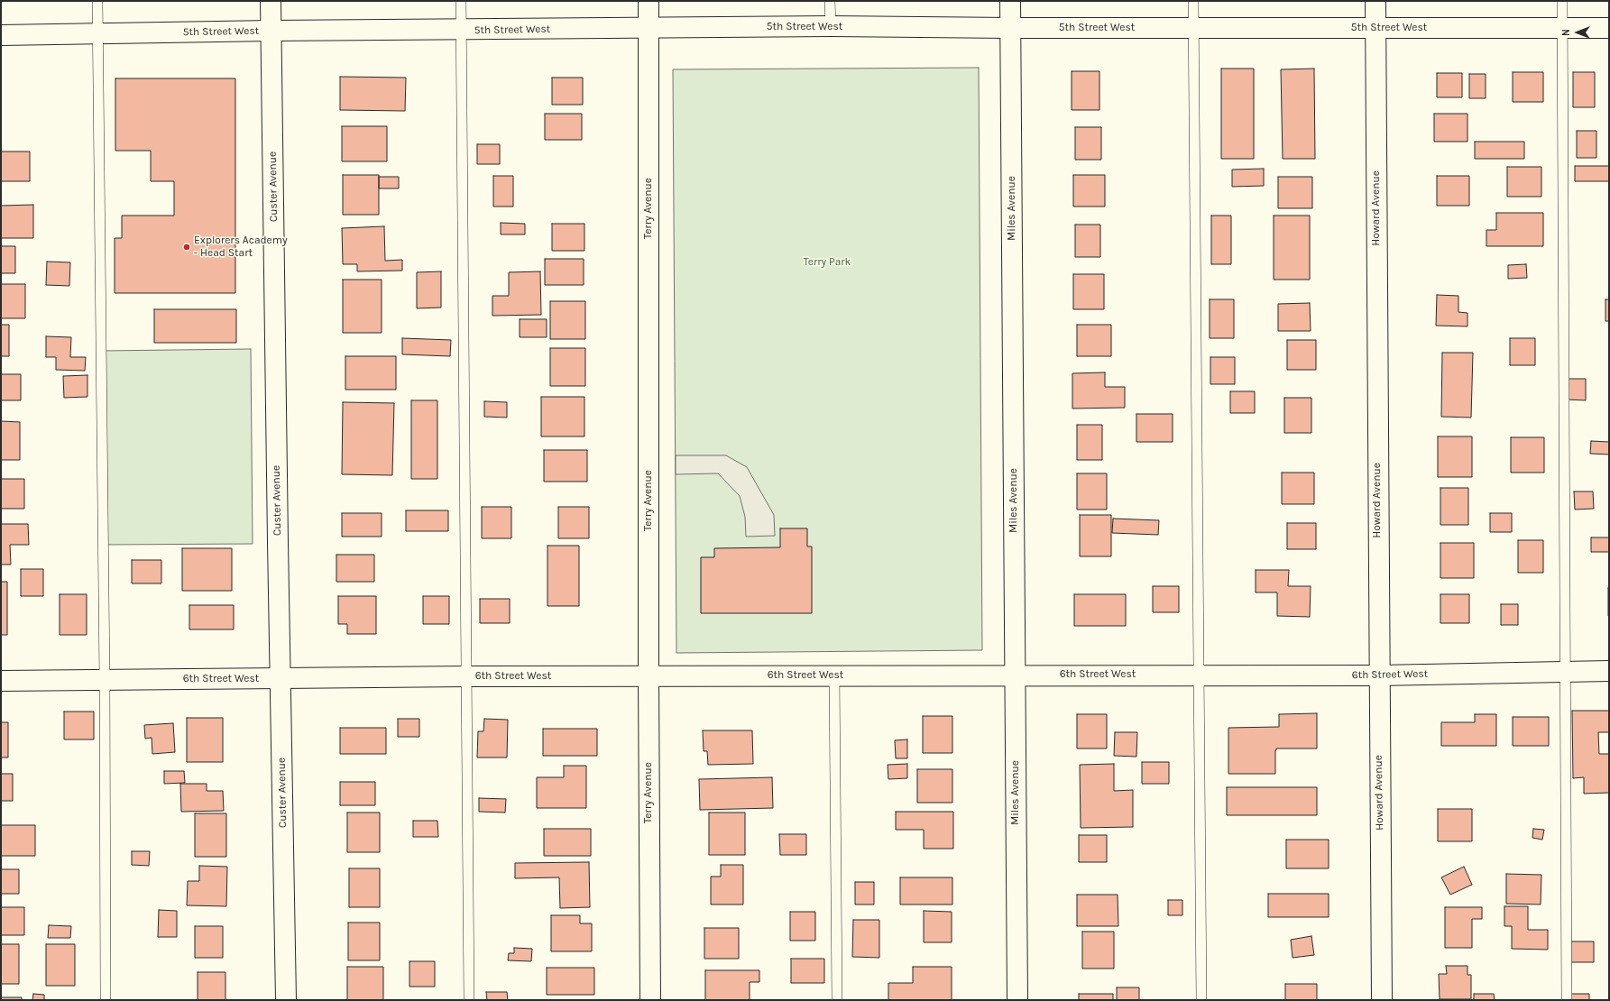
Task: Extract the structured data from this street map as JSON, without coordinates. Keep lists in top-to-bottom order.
{
  "streets": {
    "street": [
      "5th Street West",
      "Custer Avenue",
      "Terry Avenue",
      "Miles Avenue",
      "Howard Avenue",
      "6th Street West"
    ]
  },
  "crossings": [
    ["5th Street West", "Custer Avenue"],
    ["5th Street West", "Terry Avenue"],
    ["5th Street West", "Miles Avenue"],
    ["5th Street West", "Howard Avenue"],
    ["Custer Avenue", "6th Street West"],
    ["Terry Avenue", "6th Street West"],
    ["Miles Avenue", "6th Street West"],
    ["Howard Avenue", "6th Street West"]
  ],
  "parks": ["Terry Park"],
  "places": ["Explorers Academy - Head Start"],
  "north": "left"
}
